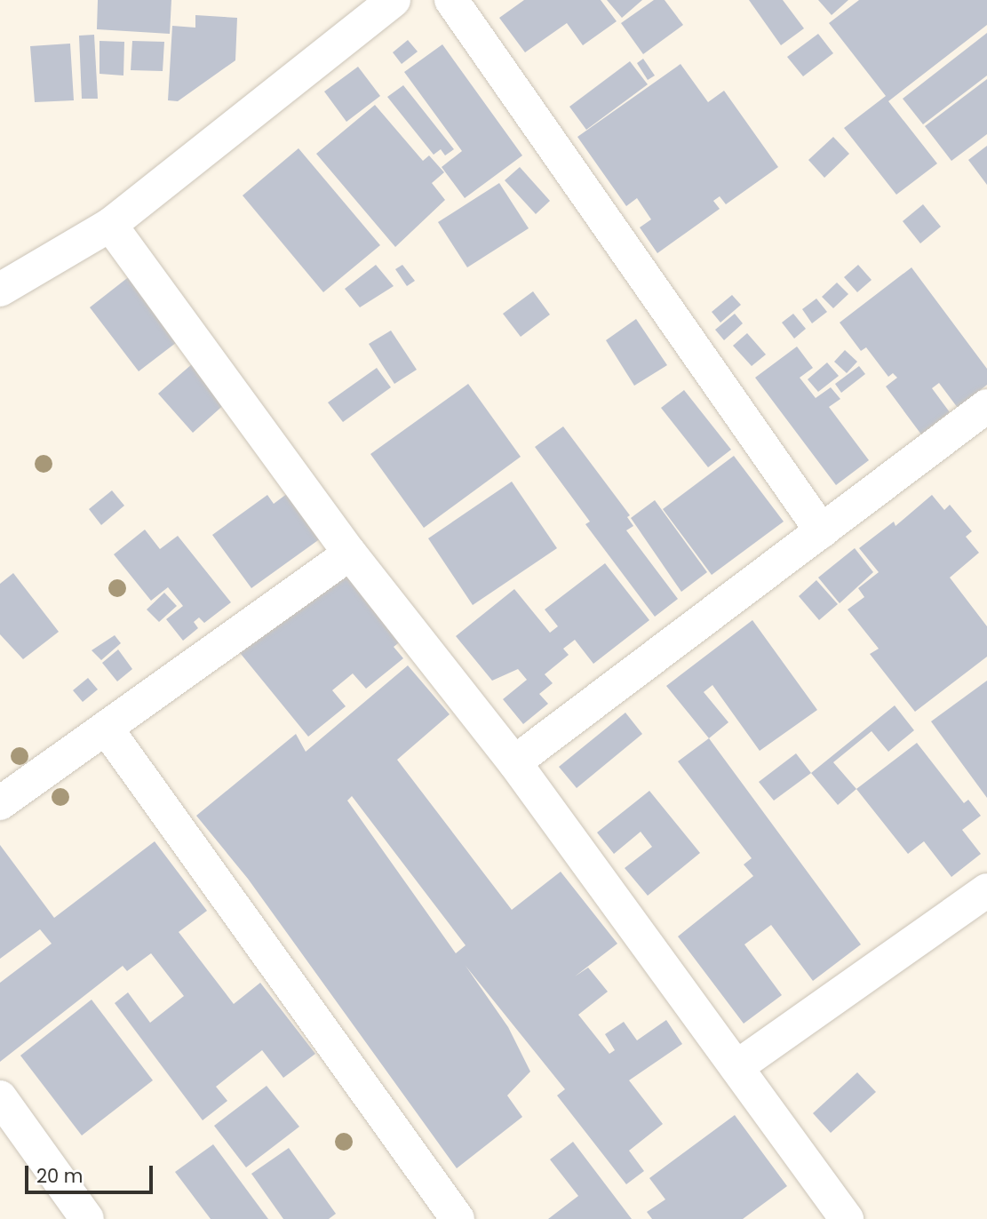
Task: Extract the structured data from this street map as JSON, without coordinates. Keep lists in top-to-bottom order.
{
  "scale_bar": "20 m"
}
